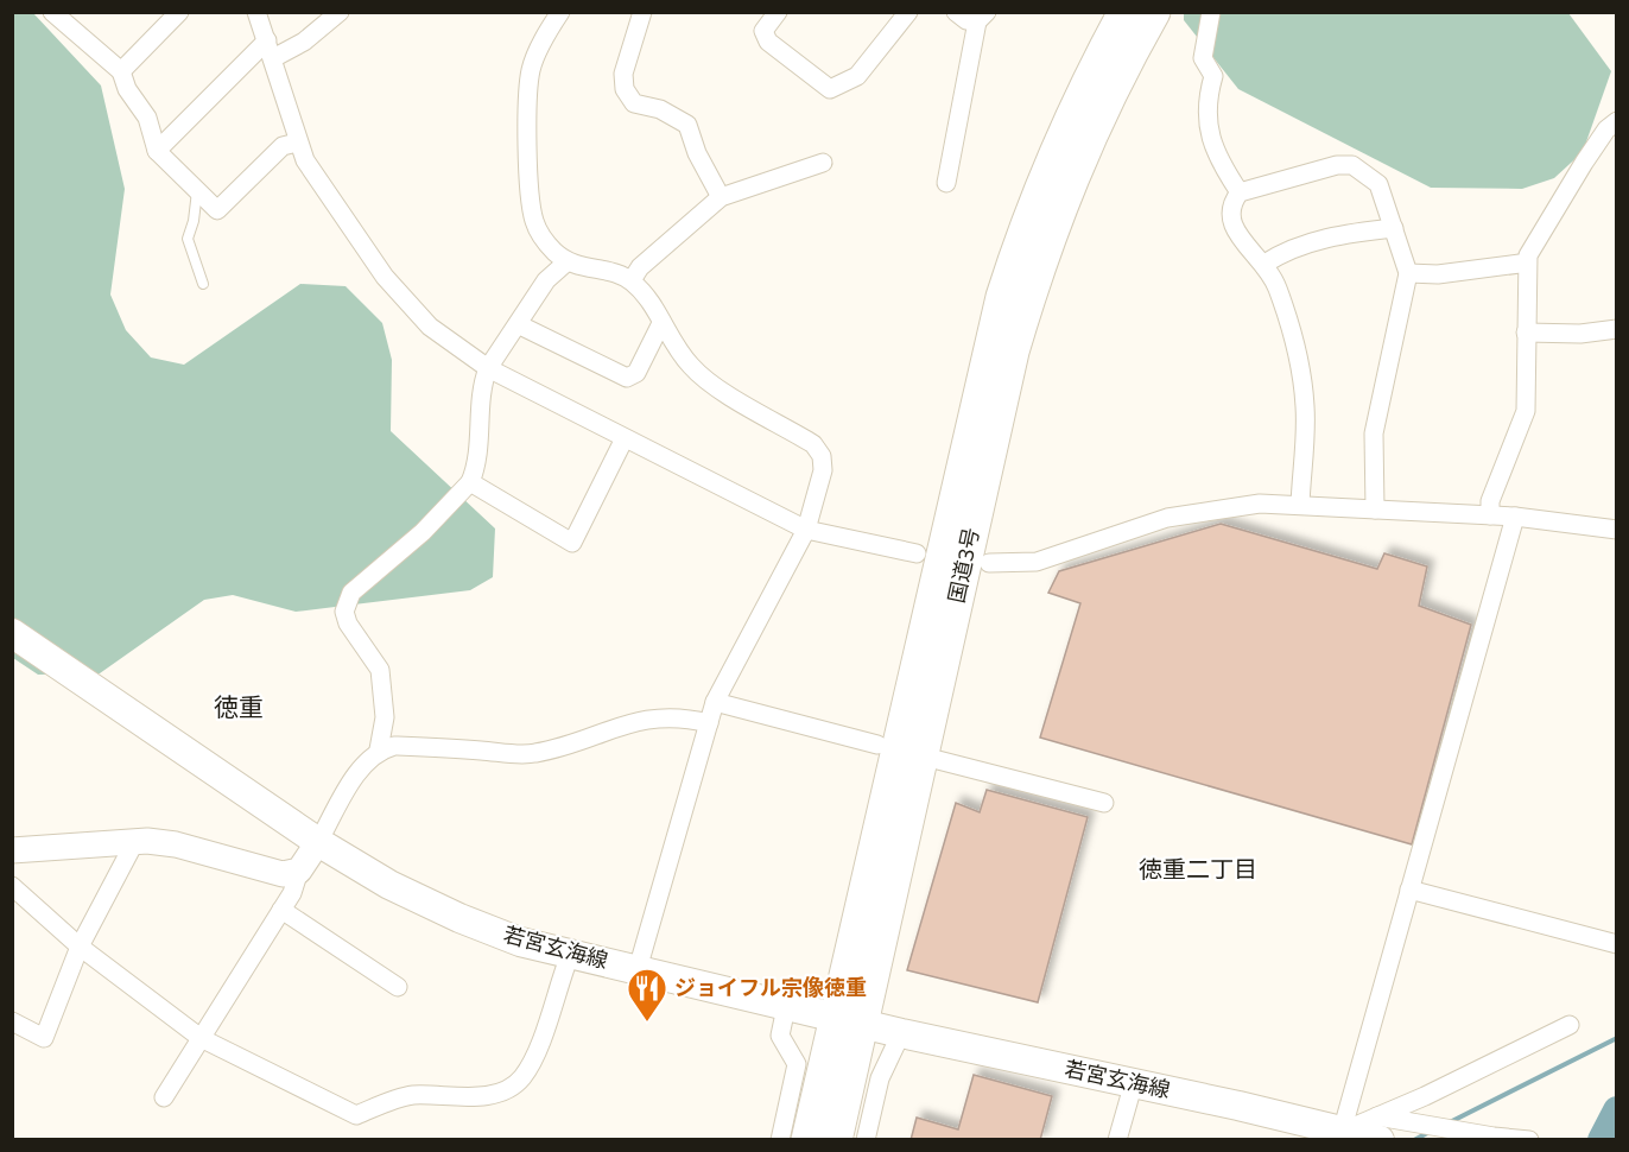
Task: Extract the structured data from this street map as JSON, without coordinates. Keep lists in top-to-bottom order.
{
  "streets": {
    "highway": ["国道3号"],
    "main road": ["若宮玄海線"]
  },
  "crossings": [
    ["国道3号", "若宮玄海線"]
  ],
  "districts": ["徳重", "徳重二丁目"],
  "places": {
    "restaurant": ["ジョイフル宗像徳重"]
  }
}
